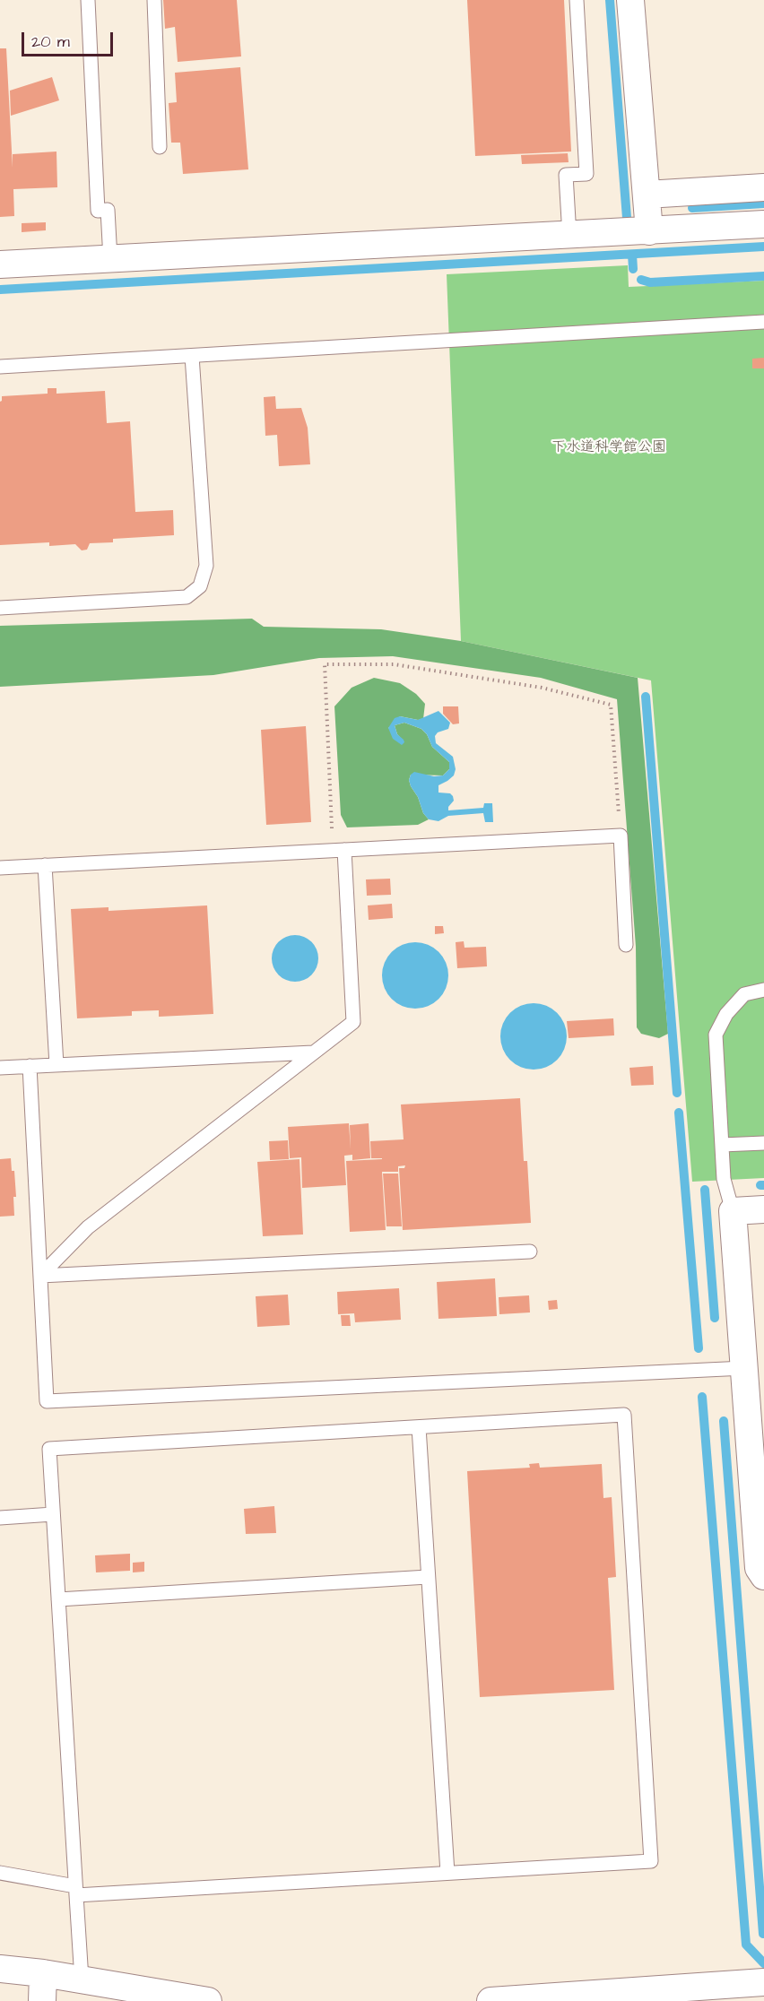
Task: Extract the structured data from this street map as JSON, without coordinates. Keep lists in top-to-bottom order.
{
  "parks": ["下水道科学館公園"],
  "scale_bar": "20 m"
}
